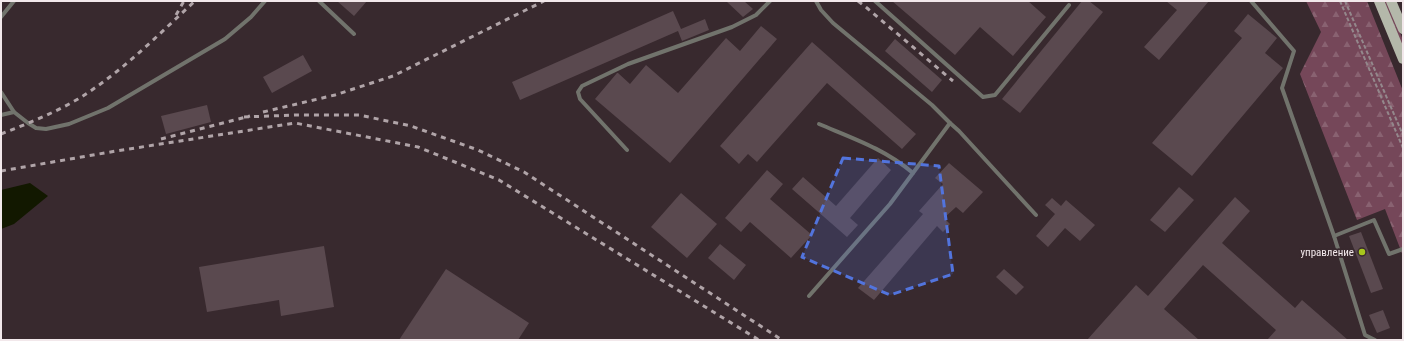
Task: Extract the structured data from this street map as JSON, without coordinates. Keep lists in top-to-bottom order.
{
  "places": ["управление"]
}
